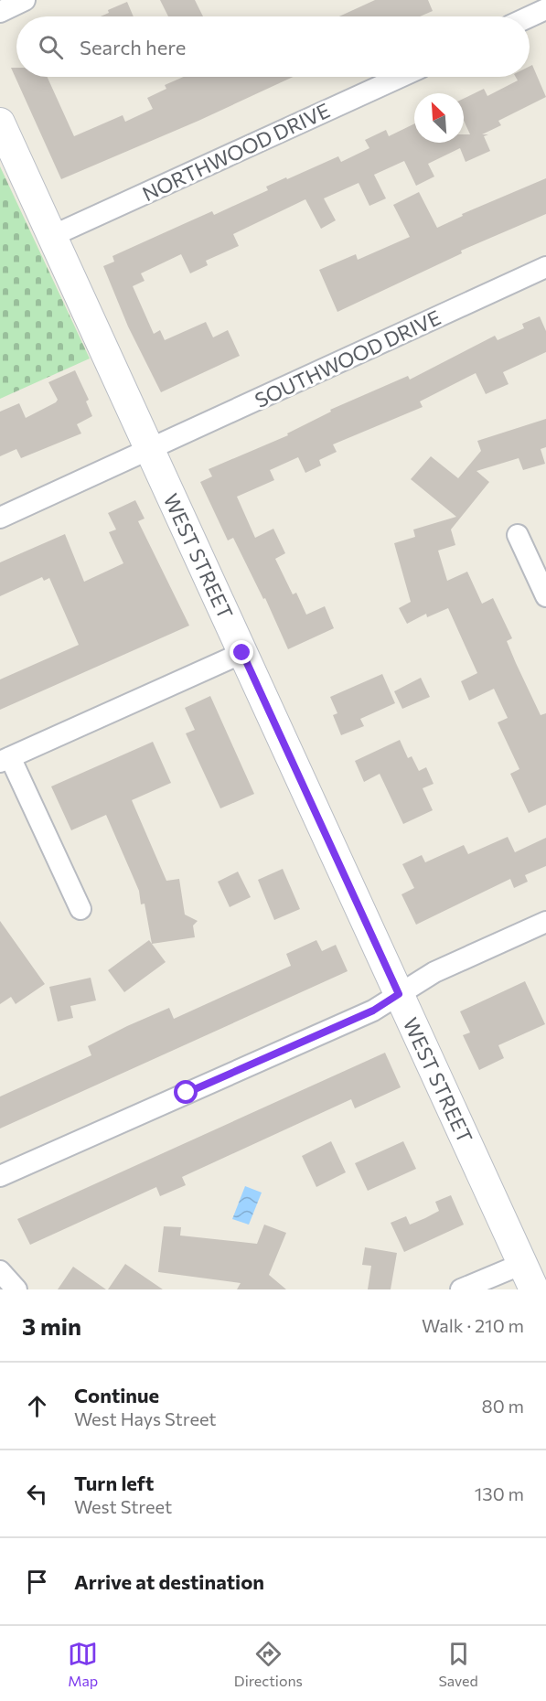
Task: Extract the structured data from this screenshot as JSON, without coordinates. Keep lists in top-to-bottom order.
{
  "streets": {
    "main road": ["WEST STREET"],
    "street": ["NORTHWOOD DRIVE", "SOUTHWOOD DRIVE"]
  },
  "crossings": [
    ["NORTHWOOD DRIVE", "WEST STREET"],
    ["SOUTHWOOD DRIVE", "WEST STREET"]
  ],
  "north": "top left",
  "page": {
    "search": "Search here",
    "heading": ["3 min", "Walk · 210 m"],
    "list": [
      ["Continue", "West Hays Street", "80 m"],
      ["Turn left", "West Street", "130 m"],
      "Arrive at destination"
    ],
    "nav": ["Map", "Directions", "Saved"]
  }
}
